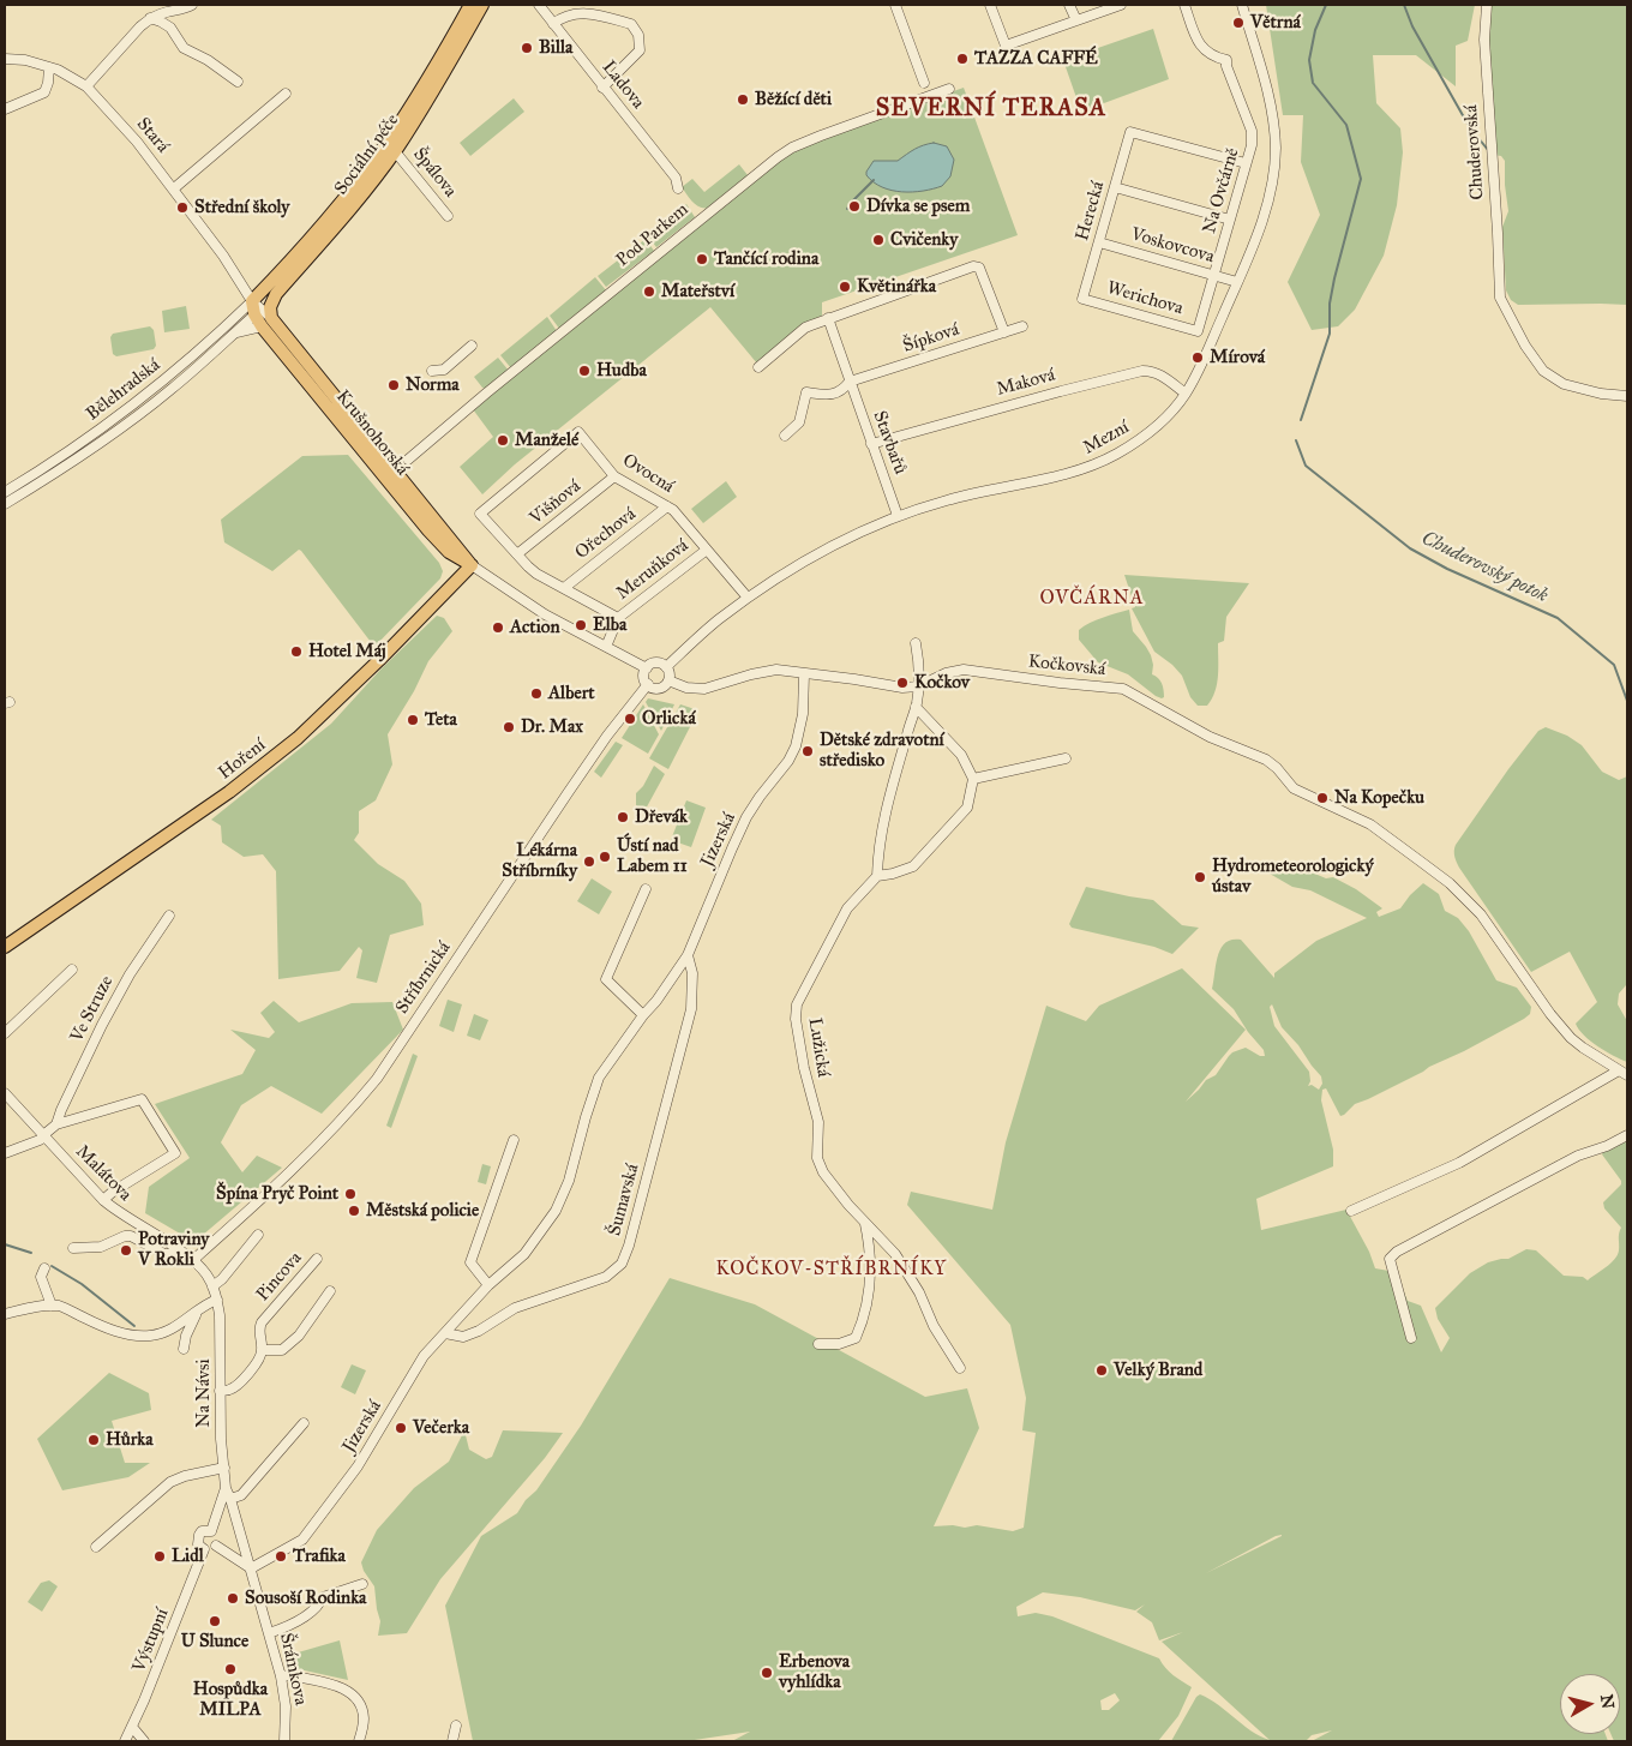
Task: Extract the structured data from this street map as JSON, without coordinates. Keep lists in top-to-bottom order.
{
  "streets": {
    "main road": ["Sociální péče", "Krušnohorská", "Hoření"],
    "street": [
      "Ladova",
      "Stará",
      "Chuderovská",
      "Špálova",
      "Na Ovčárně",
      "Herecká",
      "Pod Parkem",
      "Voskovcova",
      "Werichova",
      "Šípková",
      "Maková",
      "Bělehradská",
      "Mezní",
      "Stavbařů",
      "Ovocná",
      "Višňová",
      "Ořechová",
      "Meruňková",
      "Kočkovská",
      "Jizerská",
      "Stříbrnická",
      "Ve Struze",
      "Lužická",
      "Malátova",
      "Šumavská",
      "Pincova",
      "Na Návsi",
      "Výstupní",
      "Šrámkova"
    ]
  },
  "crossings": [
    ["Stará", "Sociální péče"],
    ["Stará", "Bělehradská"],
    ["Stará", "Krušnohorská"],
    ["Sociální péče", "Špálova"],
    ["Sociální péče", "Bělehradská"],
    ["Sociální péče", "Krušnohorská"],
    ["Na Ovčárně", "Herecká"],
    ["Na Ovčárně", "Voskovcova"],
    ["Na Ovčárně", "Werichova"],
    ["Herecká", "Voskovcova"],
    ["Herecká", "Werichova"],
    ["Voskovcova", "Mezní"],
    ["Šípková", "Stavbařů"],
    ["Maková", "Mezní"],
    ["Maková", "Stavbařů"],
    ["Bělehradská", "Krušnohorská"],
    ["Krušnohorská", "Mezní"],
    ["Krušnohorská", "Kočkovská"],
    ["Krušnohorská", "Hoření"],
    ["Krušnohorská", "Stříbrnická"],
    ["Mezní", "Stavbařů"],
    ["Mezní", "Ovocná"],
    ["Mezní", "Kočkovská"],
    ["Mezní", "Stříbrnická"],
    ["Ovocná", "Višňová"],
    ["Ovocná", "Ořechová"],
    ["Ovocná", "Meruňková"],
    ["Kočkovská", "Jizerská"],
    ["Kočkovská", "Stříbrnická"],
    ["Jizerská", "Šumavská"],
    ["Jizerská", "Šrámkova"],
    ["Stříbrnická", "Malátova"],
    ["Stříbrnická", "Na Návsi"],
    ["Malátova", "Na Návsi"],
    ["Na Návsi", "Výstupní"],
    ["Na Návsi", "Šrámkova"]
  ],
  "districts": ["SEVERNÍ TERASA", "OVČÁRNA", "KOČKOV-STŘÍBRNÍKY"],
  "water": ["Chuderovský potok"],
  "places": [
    "Větrná",
    "Billa",
    "TAZZA CAFFÉ",
    "Běžící děti",
    "Dívka se psem",
    "Střední školy",
    "Cvičenky",
    "Tančící rodina",
    "Květinářka",
    "Mateřství",
    "Mírová",
    "Hudba",
    "Norma",
    "Manželé",
    "Elba",
    "Action",
    "Hotel Máj",
    "Kočkov",
    "Albert",
    "Orlická",
    "Teta",
    "Dr. Max",
    "Dětské zdravotní středisko",
    "Na Kopečku",
    "Dřevák",
    "Ústí nad Labem 11",
    "Lékárna Stříbrníky",
    "Hydrometeorologický ústav",
    "Špína Pryč Point",
    "Městská policie",
    "Potraviny V Rokli",
    "Velký Brand",
    "Večerka",
    "Hůrka",
    "Lidl",
    "Trafika",
    "Sousoší Rodinka",
    "U Slunce",
    "Hospůdka MILPA",
    "Erbenova vyhlídka"
  ],
  "north": "right"
}
